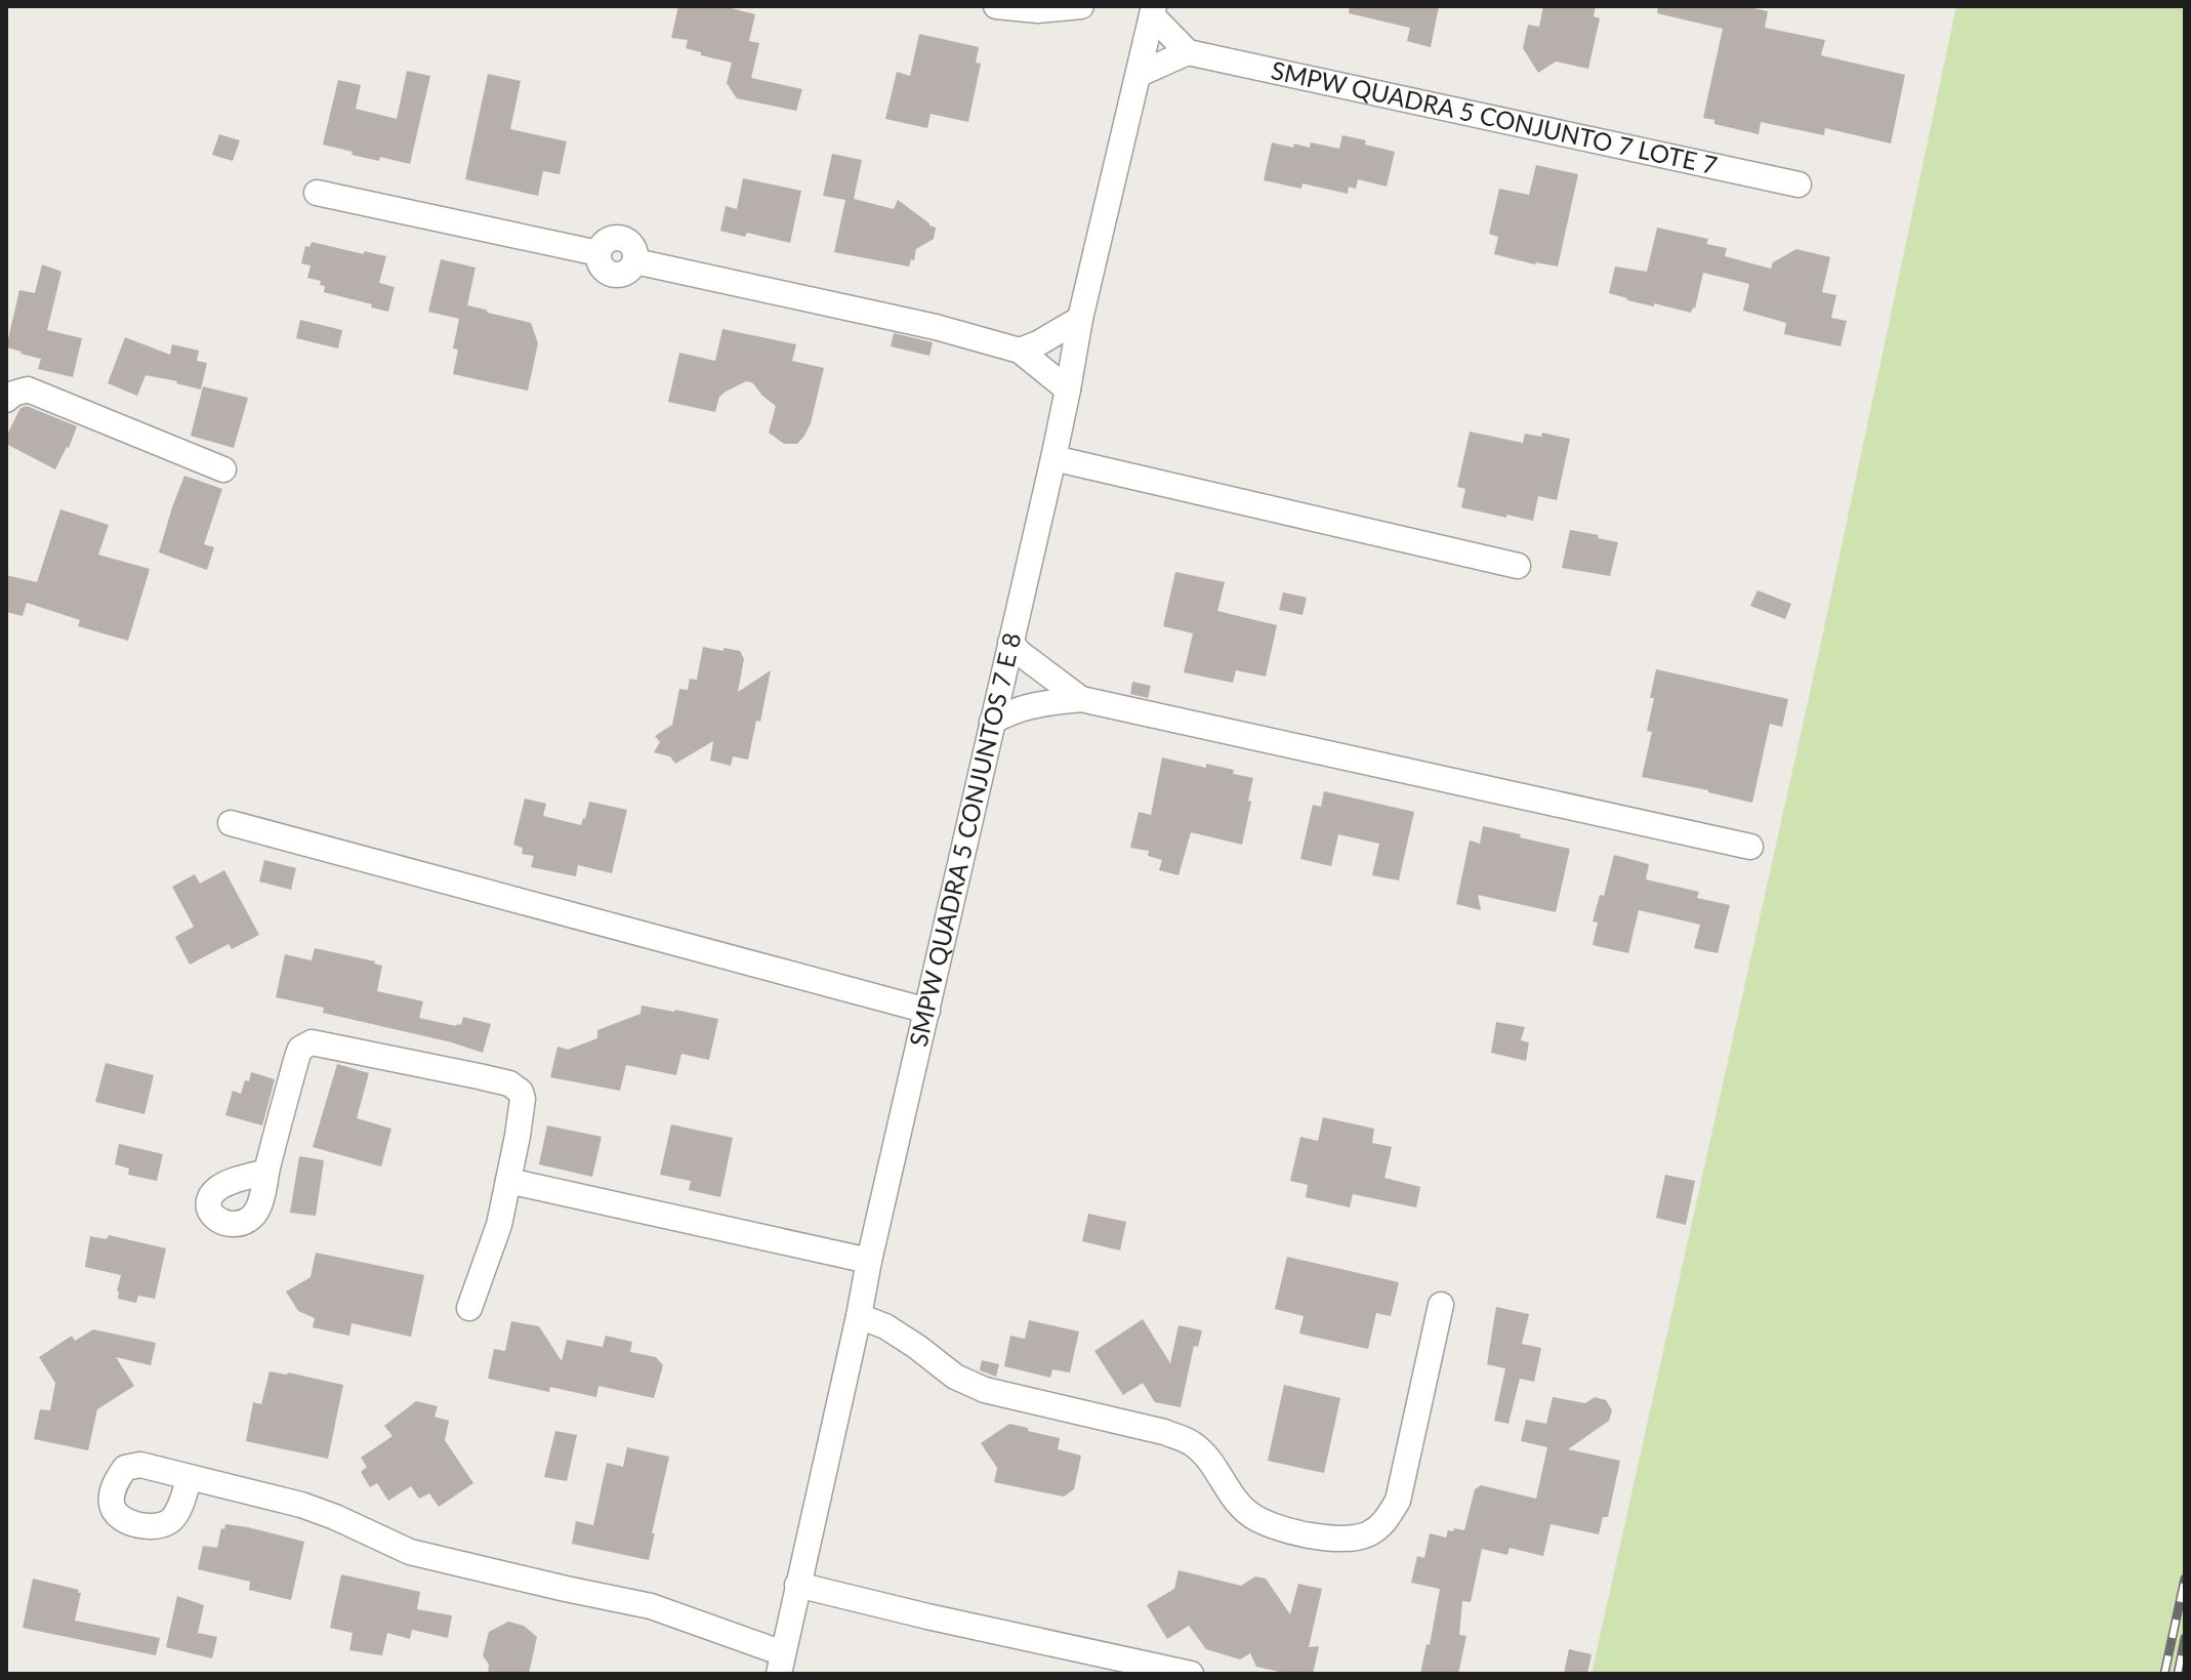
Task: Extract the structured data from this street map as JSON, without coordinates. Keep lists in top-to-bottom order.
{
  "streets": {
    "street": ["SMPW QUADRA 5 CONJUNTO 7 LOTE 7", "SMPW QUADRA 5 CONJUNTOS 7 E 8"]
  }
}
